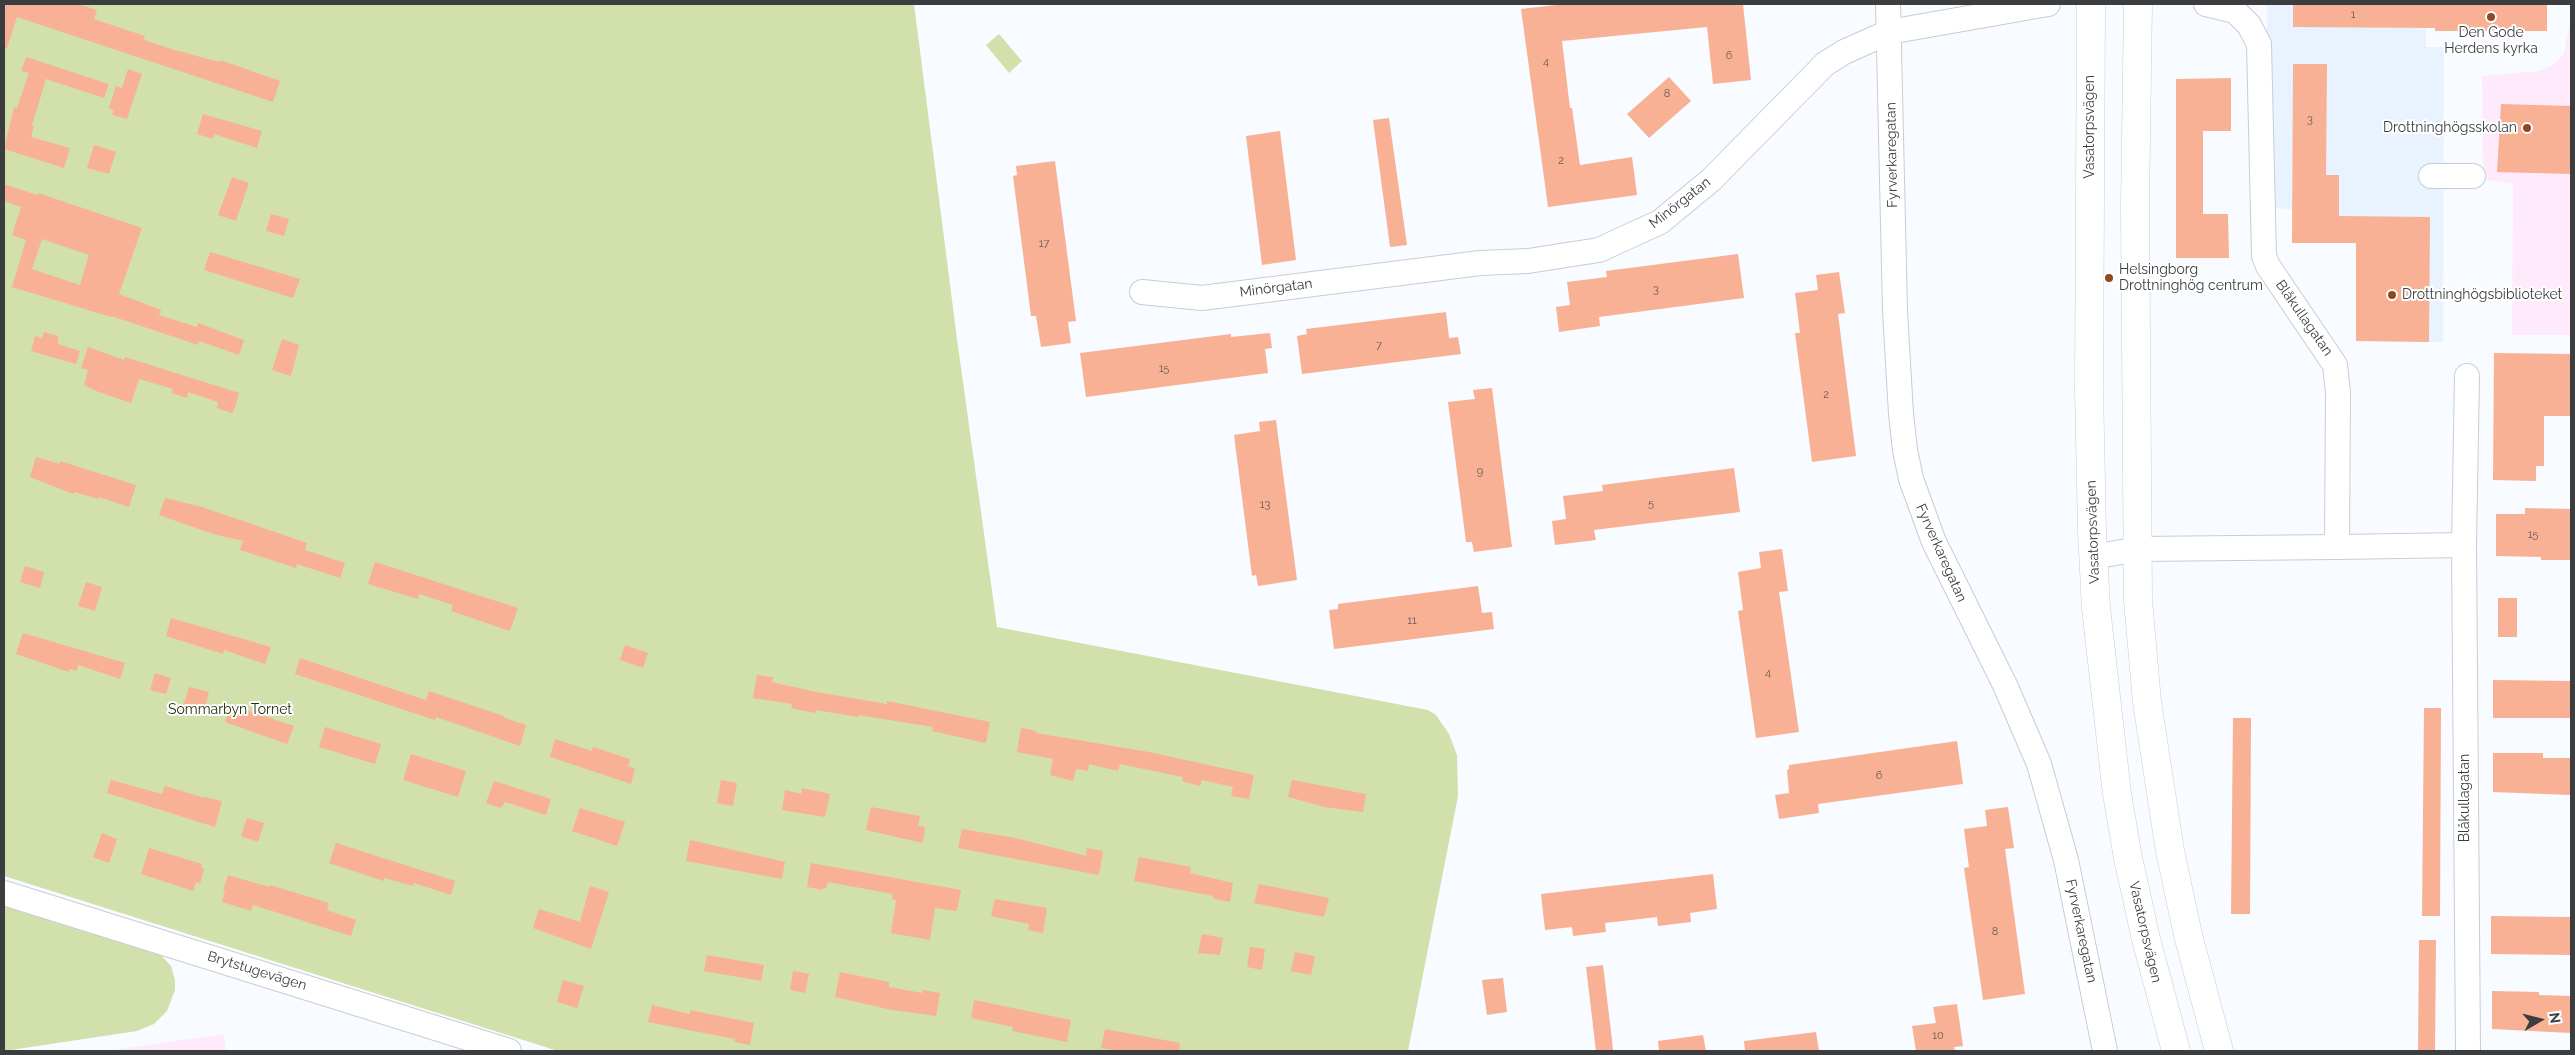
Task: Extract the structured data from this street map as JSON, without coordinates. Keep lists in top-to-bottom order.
{
  "streets": {
    "main road": ["Vasatorpsvägen"],
    "street": [
      "Fyrverkaregatan",
      "Minörgatan",
      "Blåkullagatan",
      "Brytstugevägen"
    ]
  },
  "crossings": [
    ["Fyrverkaregatan", "Minörgatan"]
  ],
  "parks": ["Sommarbyn Tornet"],
  "places": [
    "Den Gode Herdens kyrka",
    "Drottninghögsskolan",
    "Helsingborg Drottninghög centrum",
    "Drottninghögsbiblioteket"
  ],
  "house_numbers": [
    "1",
    "6",
    "4",
    "8",
    "3",
    "2",
    "17",
    "3",
    "7",
    "15",
    "2",
    "9",
    "5",
    "13",
    "15",
    "11",
    "4",
    "6",
    "8",
    "10"
  ],
  "north": "right"
}
